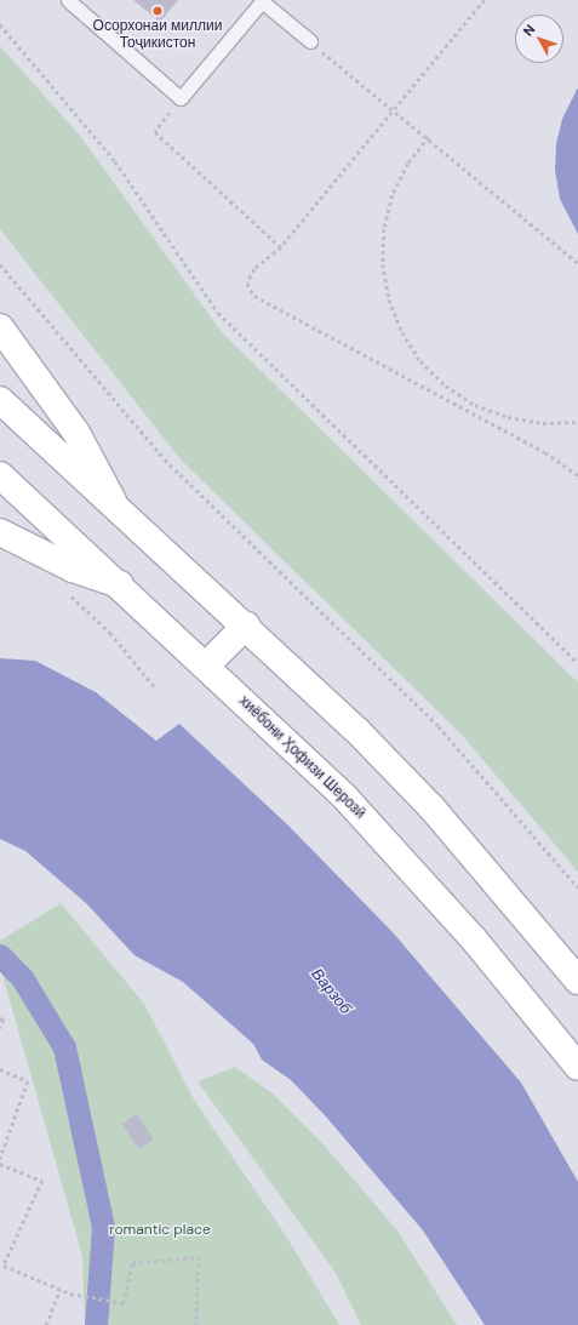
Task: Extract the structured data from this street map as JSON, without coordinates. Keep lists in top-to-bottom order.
{
  "streets": {
    "main road": ["хиёбони Ҳофизи Шерозӣ"]
  },
  "water": ["Варзоб"],
  "parks": ["romantic place"],
  "places": ["Осорхонаи миллии Тоҷикистон"],
  "north": "top left"
}
